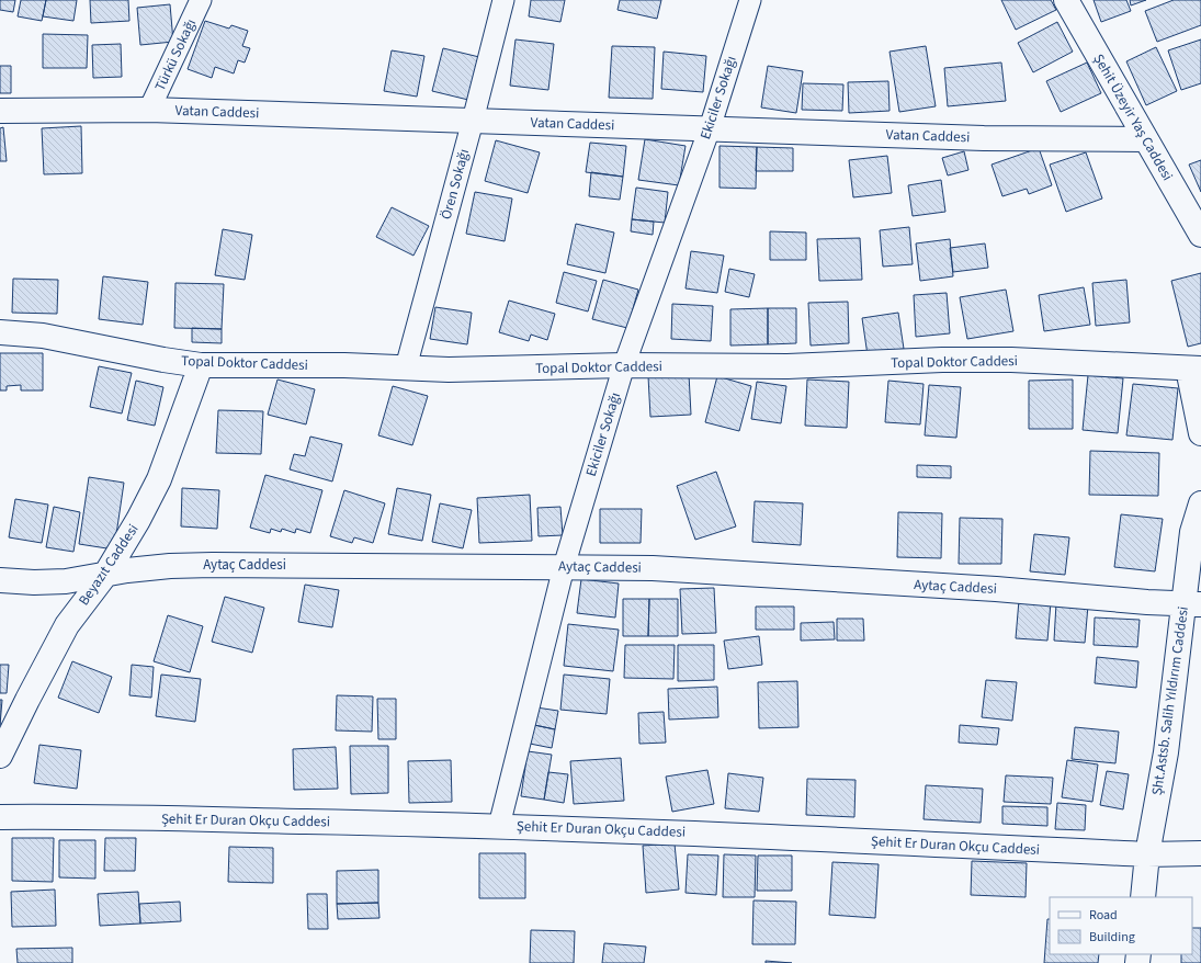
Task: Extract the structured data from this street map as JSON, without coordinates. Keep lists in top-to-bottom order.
{
  "streets": {
    "street": [
      "Türkü Sokağı",
      "Ekiciler Sokağı",
      "Vatan Caddesi",
      "Şehit Üzeyir Yaş Caddesi",
      "Ören Sokağı",
      "Topal Doktor Caddesi",
      "Beyazıt Caddesi",
      "Aytaç Caddesi",
      "Şht.Astsb. Salih Yıldırım Caddesi",
      "Şehit Er Duran Okçu Caddesi"
    ]
  },
  "crossings": [
    ["Türkü Sokağı", "Vatan Caddesi"],
    ["Ekiciler Sokağı", "Vatan Caddesi"],
    ["Ekiciler Sokağı", "Topal Doktor Caddesi"],
    ["Ekiciler Sokağı", "Aytaç Caddesi"],
    ["Ekiciler Sokağı", "Şehit Er Duran Okçu Caddesi"],
    ["Vatan Caddesi", "Şehit Üzeyir Yaş Caddesi"],
    ["Vatan Caddesi", "Ören Sokağı"],
    ["Ören Sokağı", "Topal Doktor Caddesi"],
    ["Topal Doktor Caddesi", "Beyazıt Caddesi"],
    ["Beyazıt Caddesi", "Aytaç Caddesi"],
    ["Aytaç Caddesi", "Şht.Astsb. Salih Yıldırım Caddesi"],
    ["Şht.Astsb. Salih Yıldırım Caddesi", "Şehit Er Duran Okçu Caddesi"]
  ],
  "legend": ["Road", "Building"]
}
